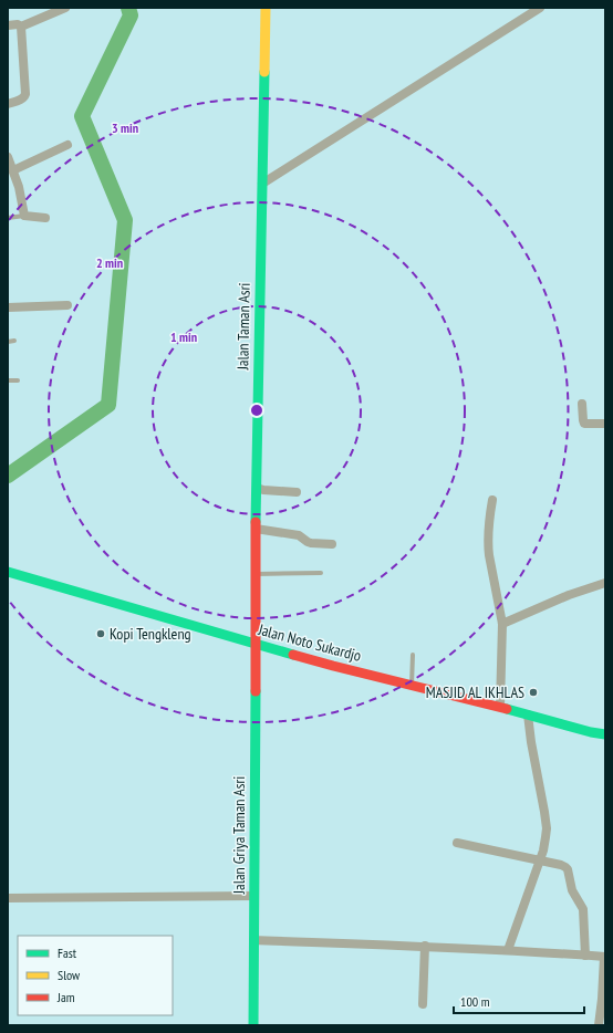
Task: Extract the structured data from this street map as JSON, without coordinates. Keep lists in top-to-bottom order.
{
  "streets": {
    "street": ["Jalan Taman Asri", "Jalan Noto Sukardjo", "Jalan Griya Taman Asri"]
  },
  "crossings": [
    ["Jalan Taman Asri", "Jalan Noto Sukardjo"],
    ["Jalan Taman Asri", "Jalan Griya Taman Asri"],
    ["Jalan Noto Sukardjo", "Jalan Griya Taman Asri"]
  ],
  "places": ["Kopi Tengkleng", "MASJID AL IKHLAS"],
  "legend": ["Fast", "Slow", "Jam"],
  "scale_bar": "100 m",
  "rings": ["3 min", "2 min", "1 min"]
}
